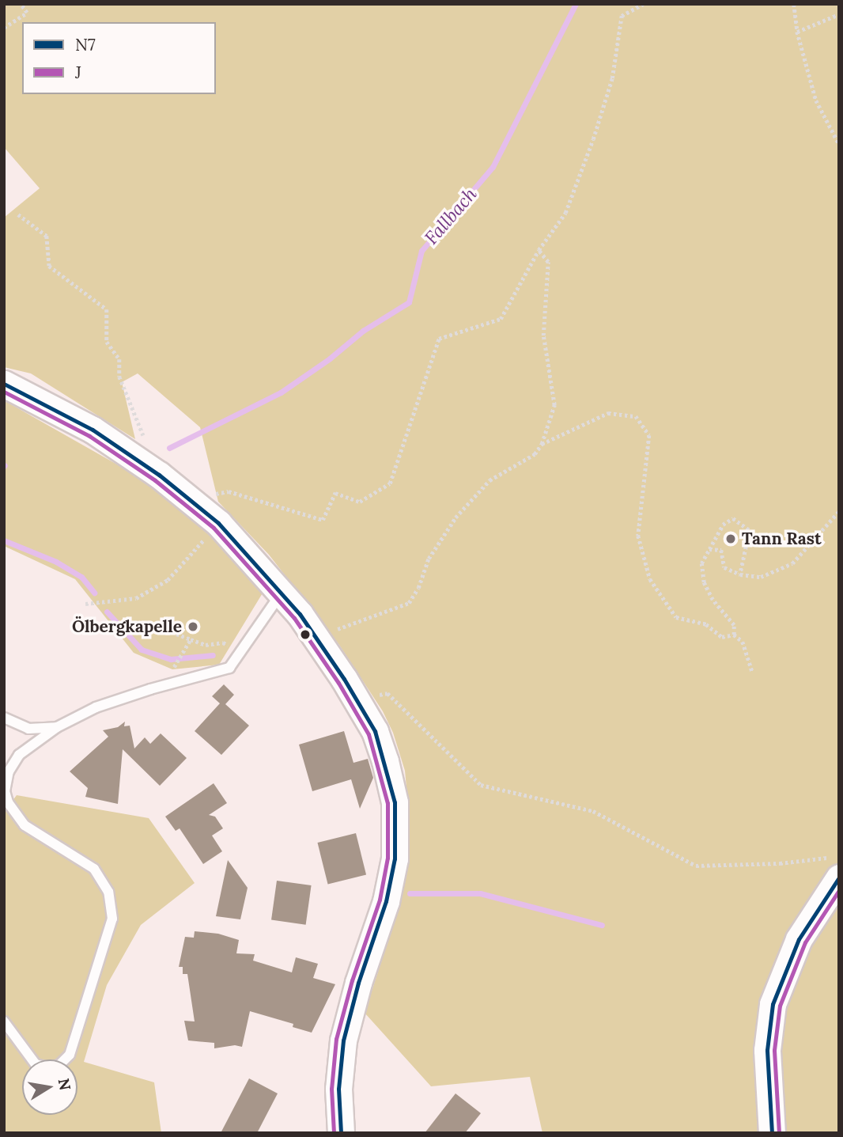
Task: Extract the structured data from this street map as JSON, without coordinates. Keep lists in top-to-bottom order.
{
  "water": ["Fallbach"],
  "places": ["Tann Rast", "Ölbergkapelle"],
  "lines": ["transit line N7", "transit line J"],
  "legend": ["N7", "J"],
  "north": "right"
}
